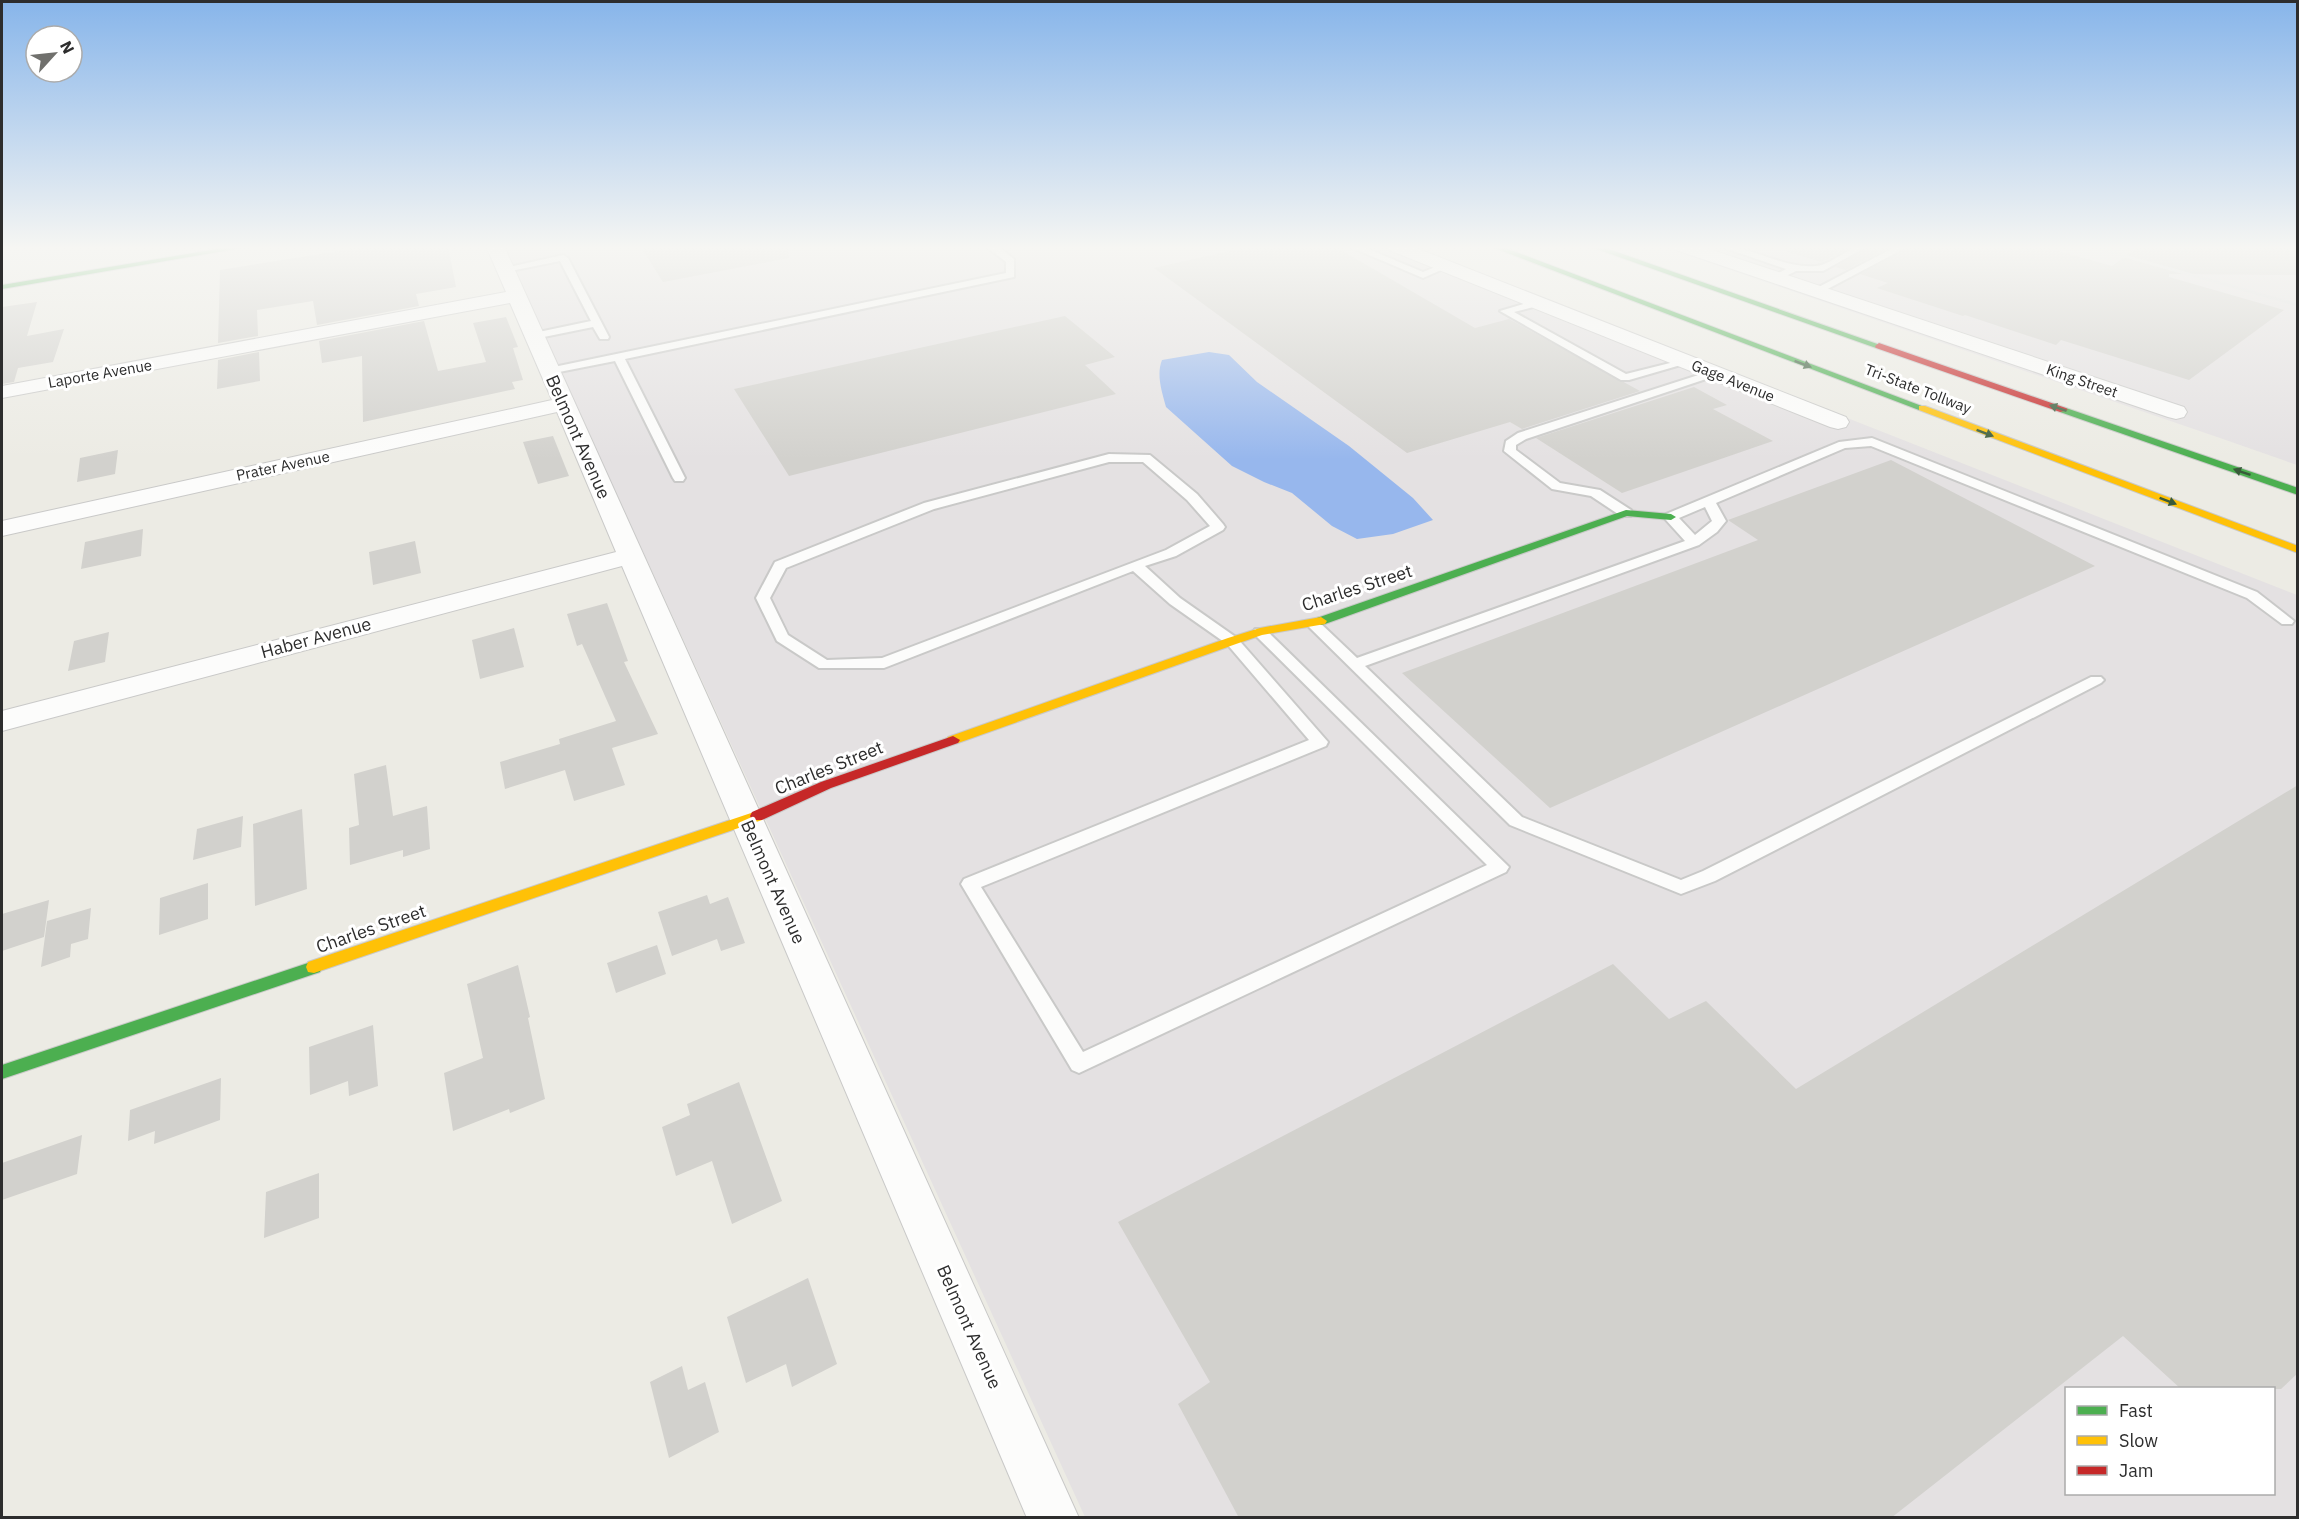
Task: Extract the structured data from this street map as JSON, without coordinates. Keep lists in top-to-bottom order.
{
  "streets": {
    "main road": ["Tri-State Tollway", "Charles Street"],
    "street": [
      "Laporte Avenue",
      "Gage Avenue",
      "King Street",
      "Belmont Avenue",
      "Prater Avenue",
      "Haber Avenue"
    ]
  },
  "crossings": [
    ["Belmont Avenue", "Prater Avenue"],
    ["Belmont Avenue", "Charles Street"],
    ["Belmont Avenue", "Haber Avenue"]
  ],
  "legend": ["Fast", "Slow", "Jam"],
  "north": "top right"
}
